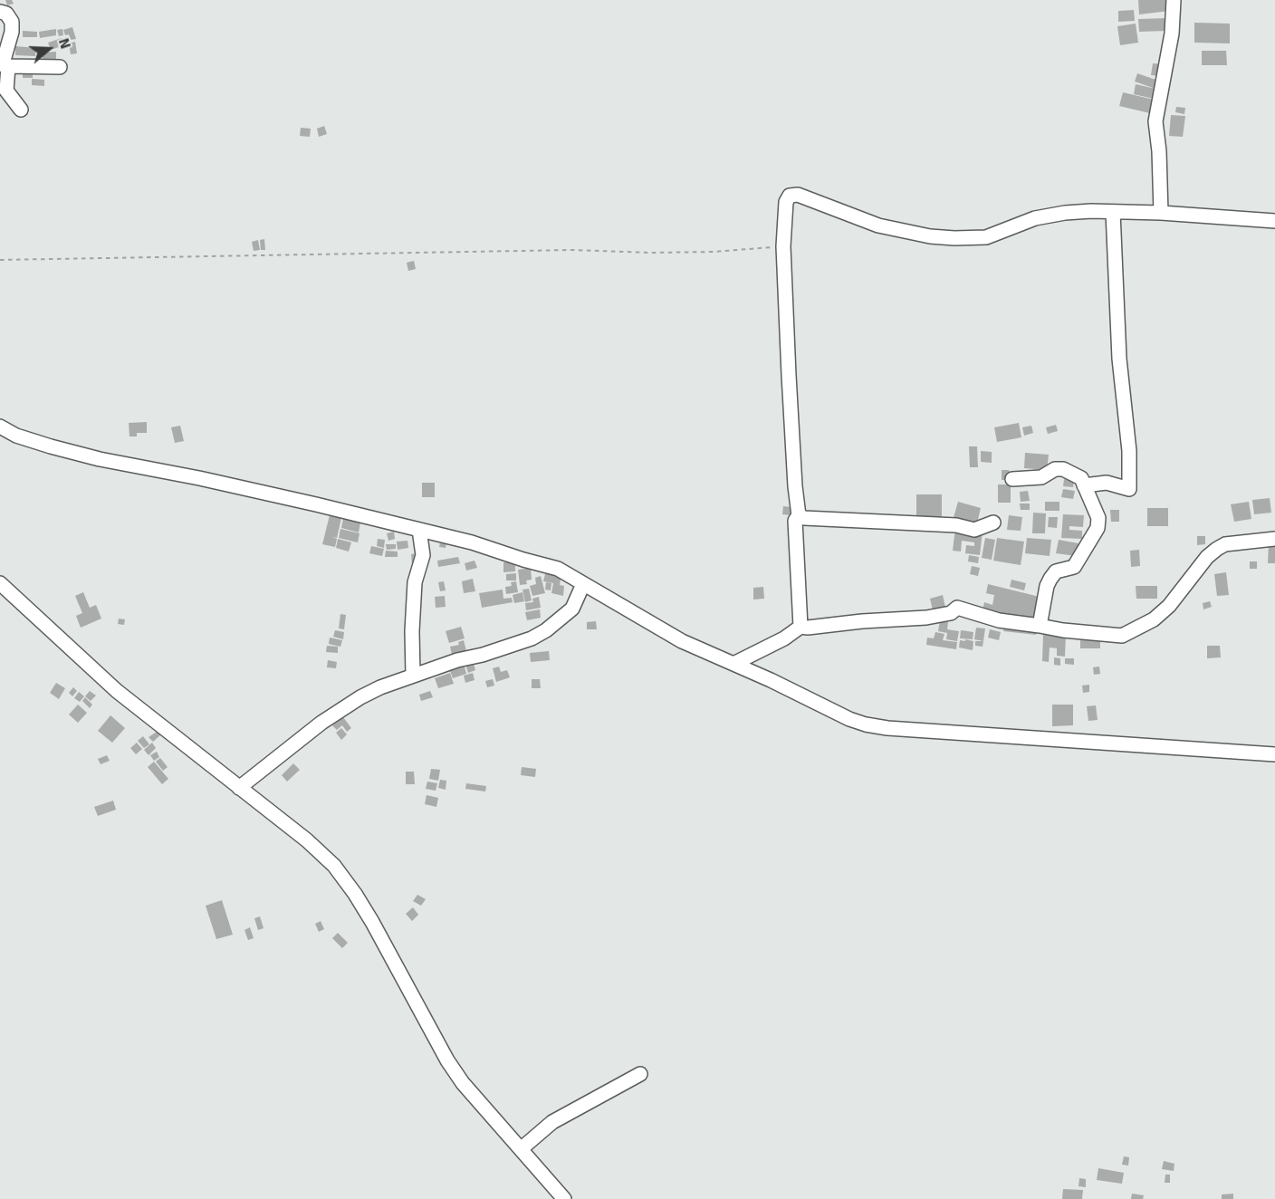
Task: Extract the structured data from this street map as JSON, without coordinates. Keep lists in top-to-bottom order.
{
  "north": "right"
}
